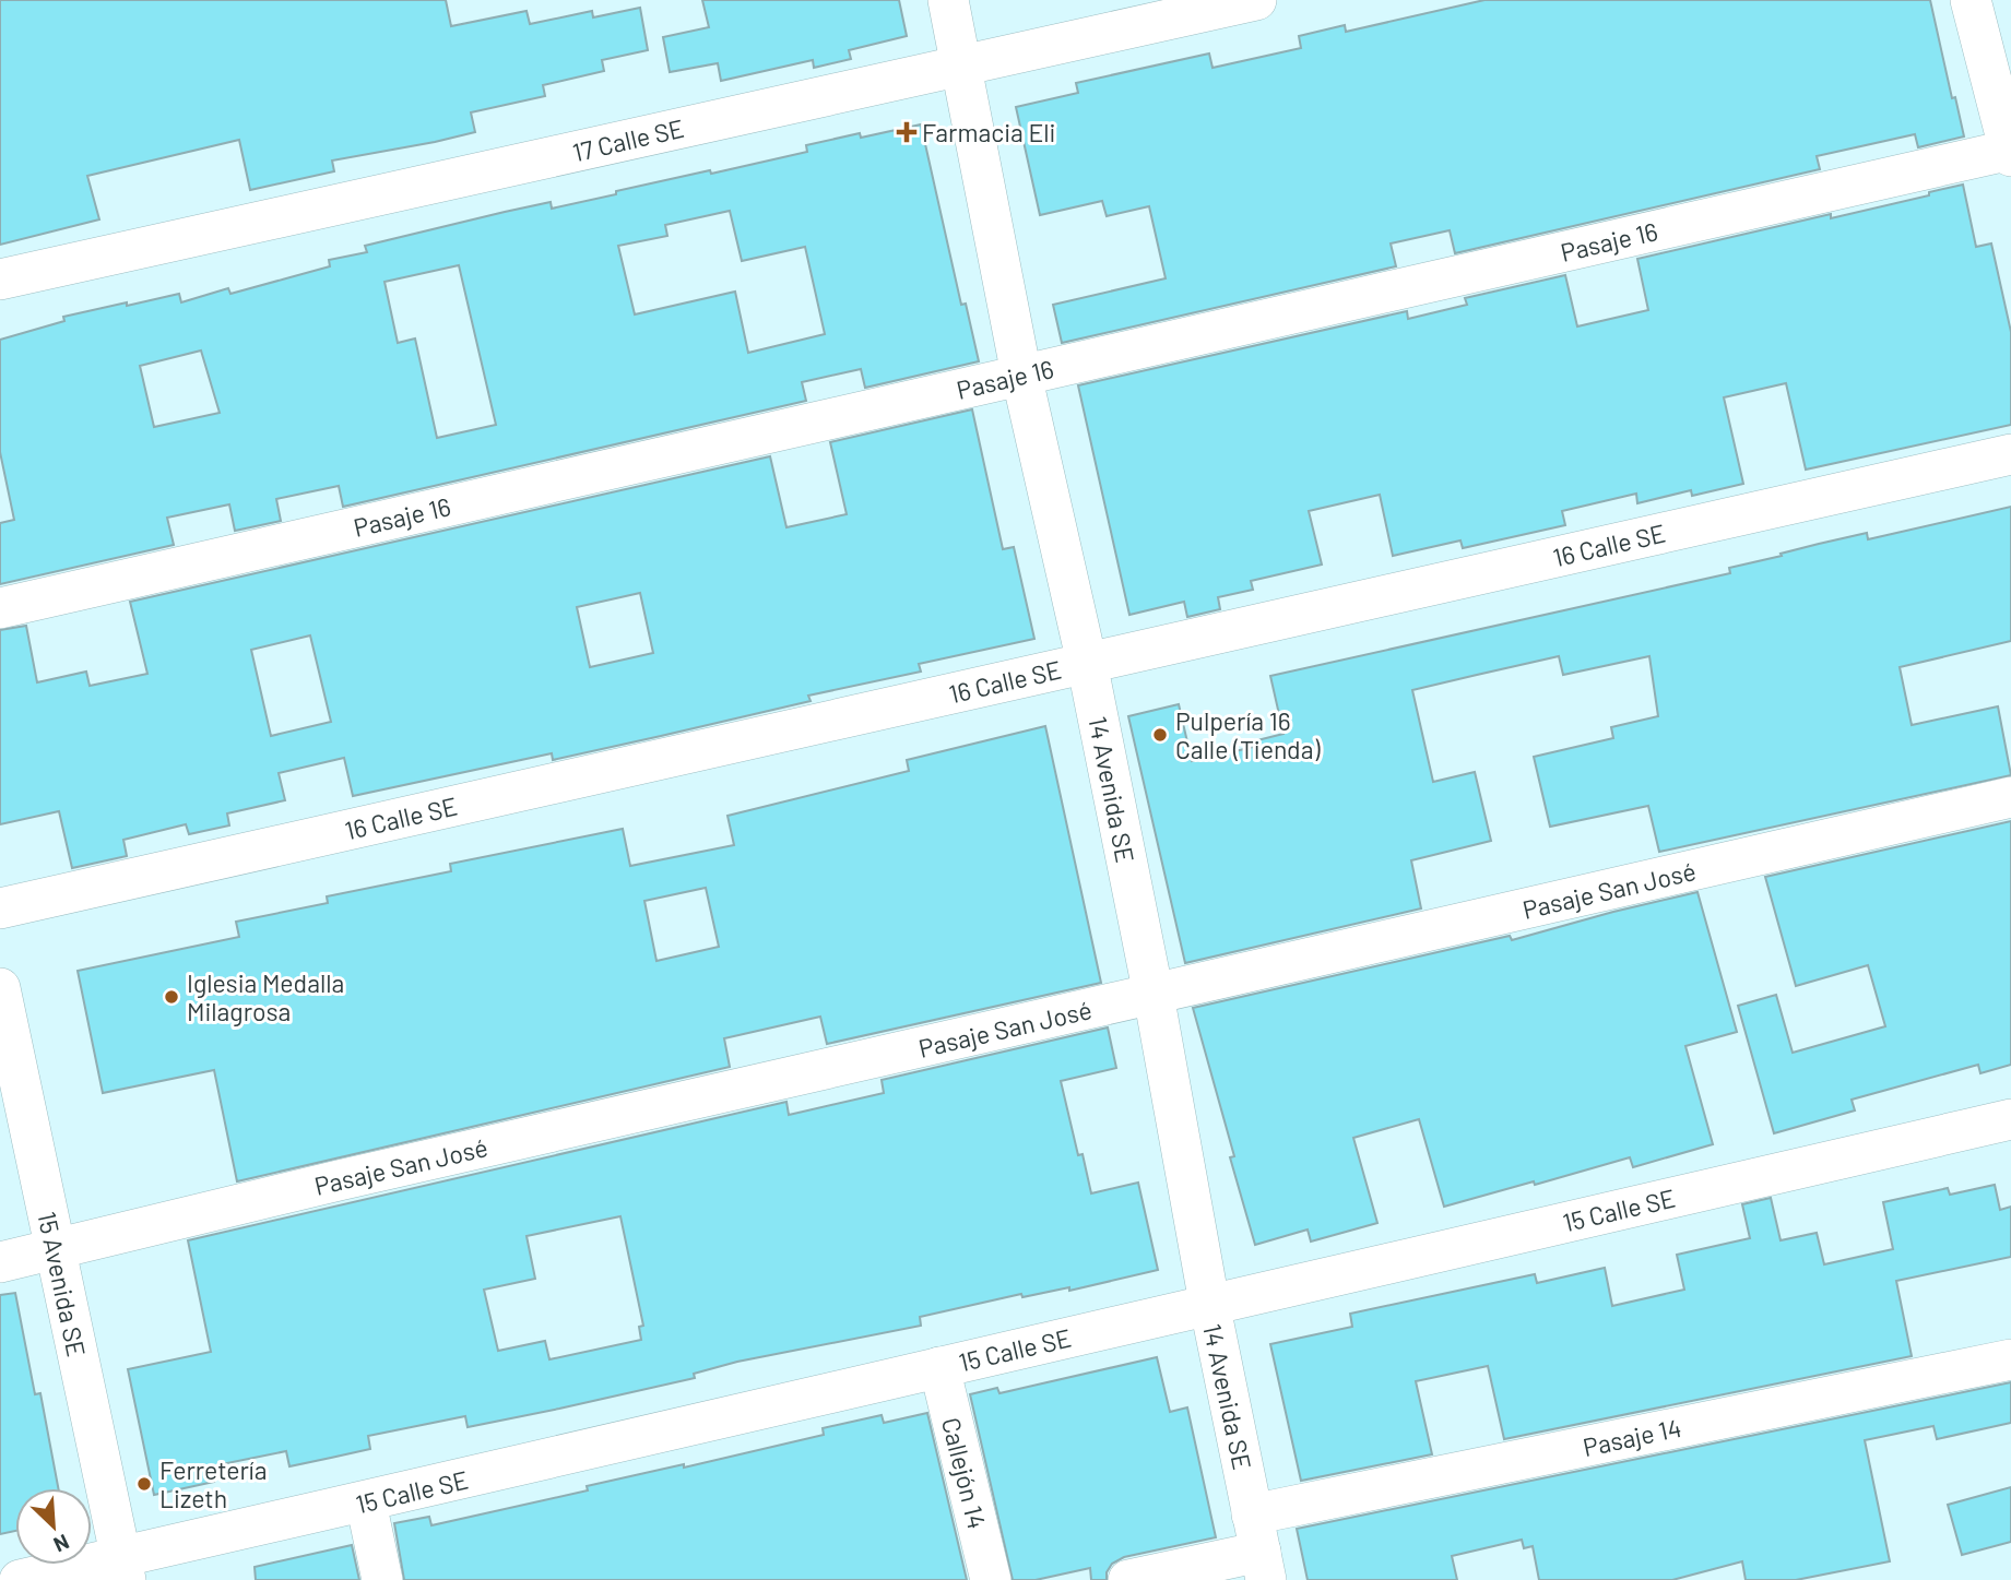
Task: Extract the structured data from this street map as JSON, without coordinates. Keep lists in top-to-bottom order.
{
  "streets": {
    "street": [
      "17 Calle SE",
      "Pasaje 16",
      "16 Calle SE",
      "14 Avenida SE",
      "Pasaje San José",
      "15 Calle SE",
      "15 Avenida SE",
      "Pasaje 14",
      "Callejón 14"
    ]
  },
  "crossings": [
    ["17 Calle SE", "14 Avenida SE"],
    ["Pasaje 16", "14 Avenida SE"],
    ["16 Calle SE", "14 Avenida SE"],
    ["14 Avenida SE", "Pasaje San José"],
    ["14 Avenida SE", "15 Calle SE"],
    ["14 Avenida SE", "Pasaje 14"],
    ["Pasaje San José", "15 Avenida SE"],
    ["15 Calle SE", "15 Avenida SE"],
    ["15 Calle SE", "Callejón 14"]
  ],
  "places": {
    "health": ["Farmacia Eli"],
    "other": ["Pulpería 16 Calle (Tienda)", "Iglesia Medalla Milagrosa", "Ferretería Lizeth"]
  },
  "north": "bottom right"
}
